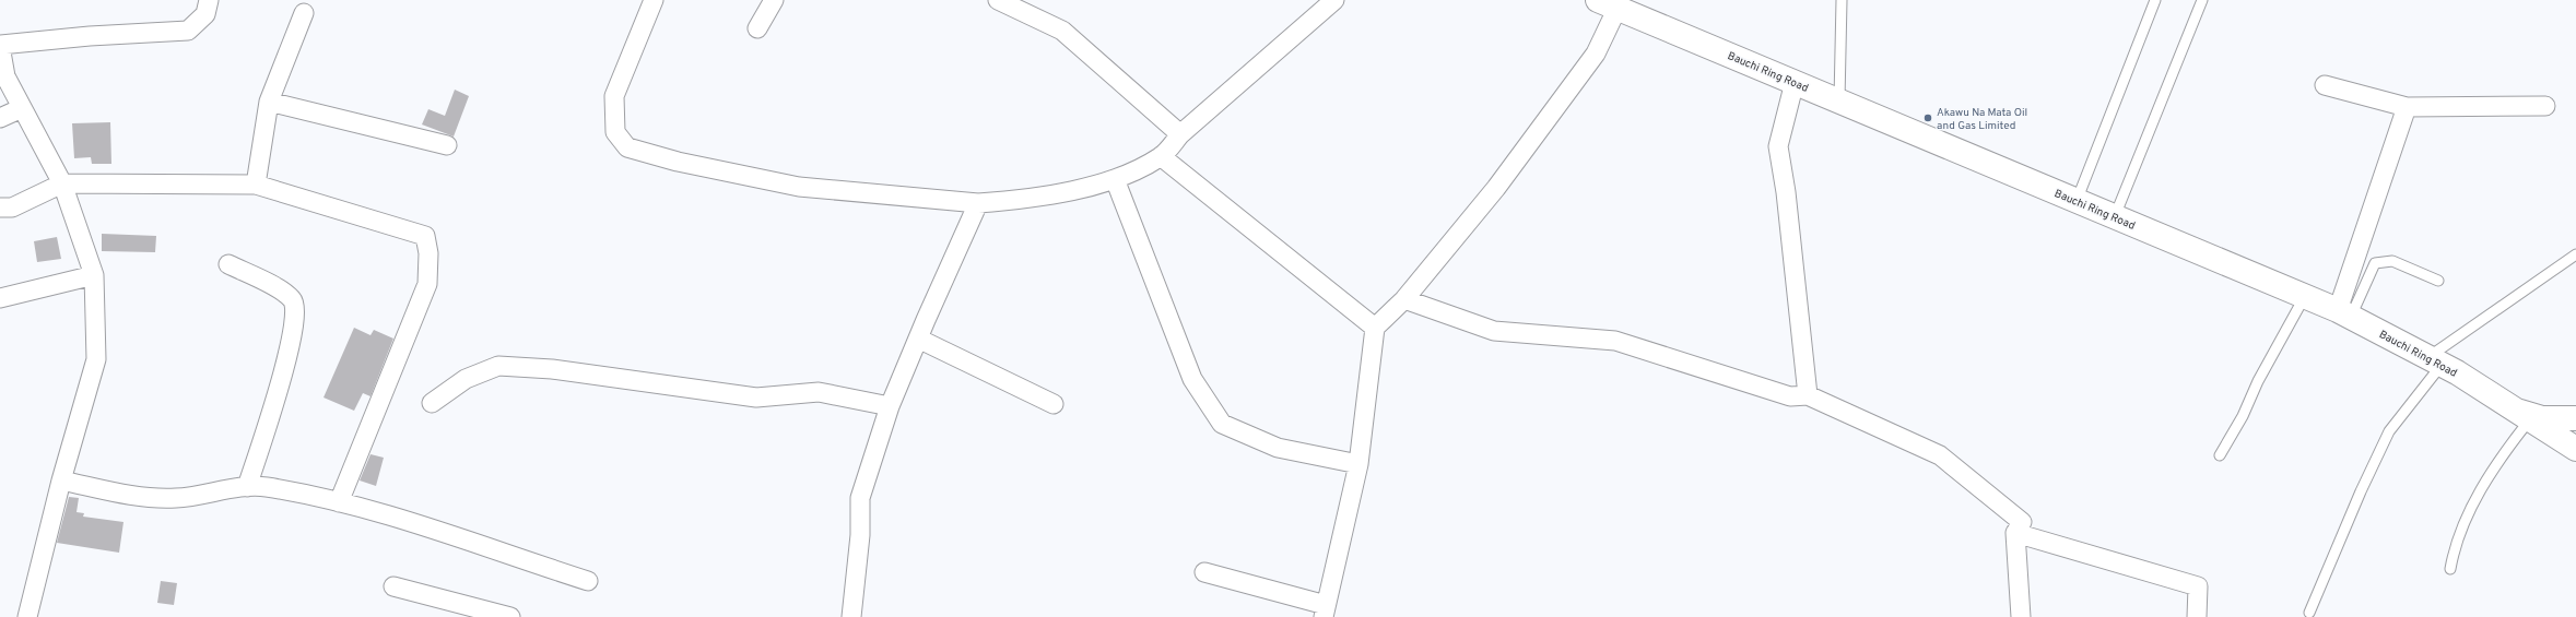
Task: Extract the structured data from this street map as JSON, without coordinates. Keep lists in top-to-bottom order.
{
  "streets": {
    "main road": ["Bauchi Ring Road"]
  },
  "places": ["Akawu Na Mata Oil and Gas Limited"]
}
